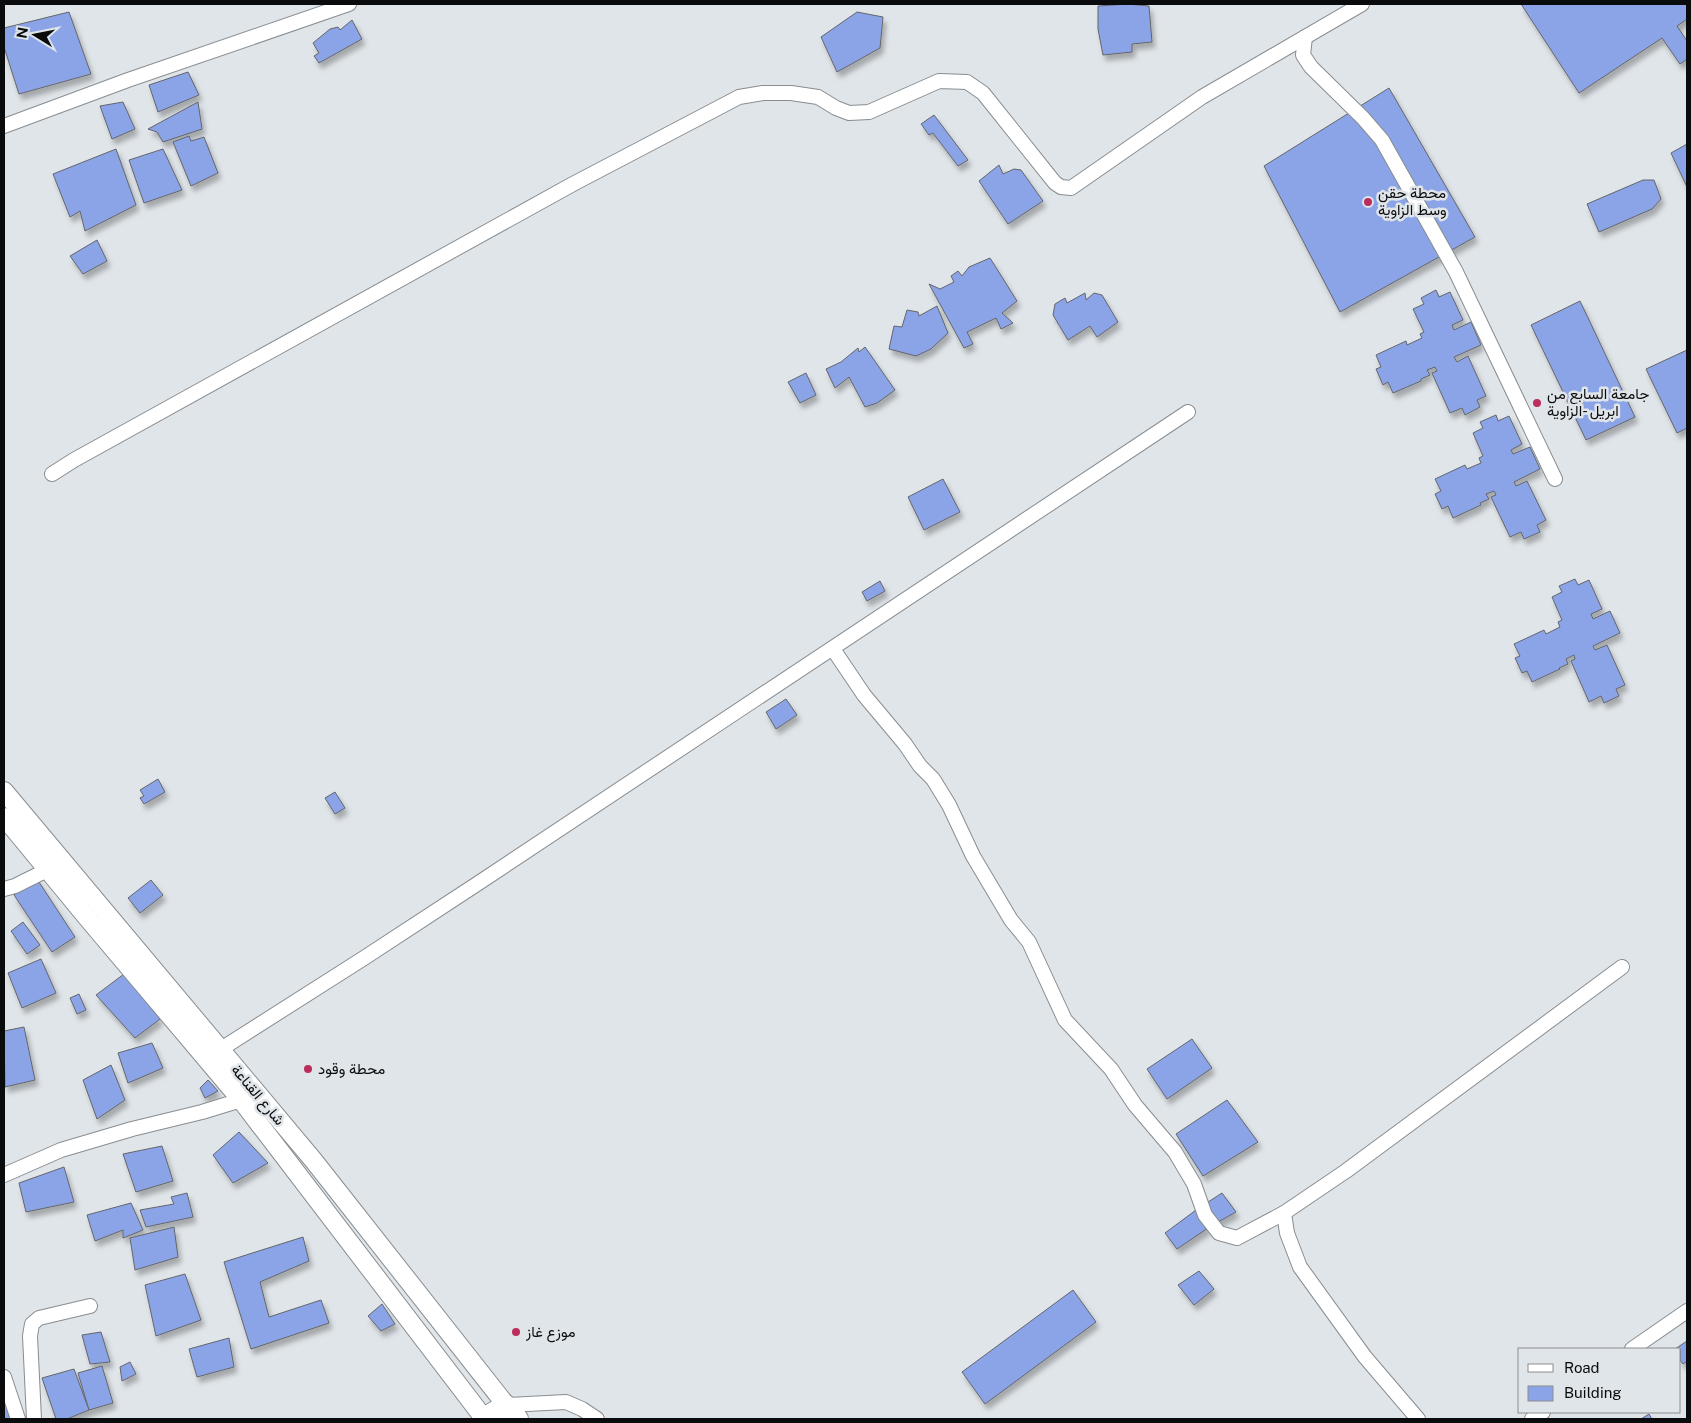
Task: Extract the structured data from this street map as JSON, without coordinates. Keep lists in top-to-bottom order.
{
  "streets": {
    "street": ["شارع القناعة"]
  },
  "places": [
    "محطة حقن وسط الزاوية",
    "جامعة السابع من ابريل -الزاوية",
    "محطة وقود",
    "موزع غاز"
  ],
  "legend": ["Road", "Building"],
  "north": "left"
}
